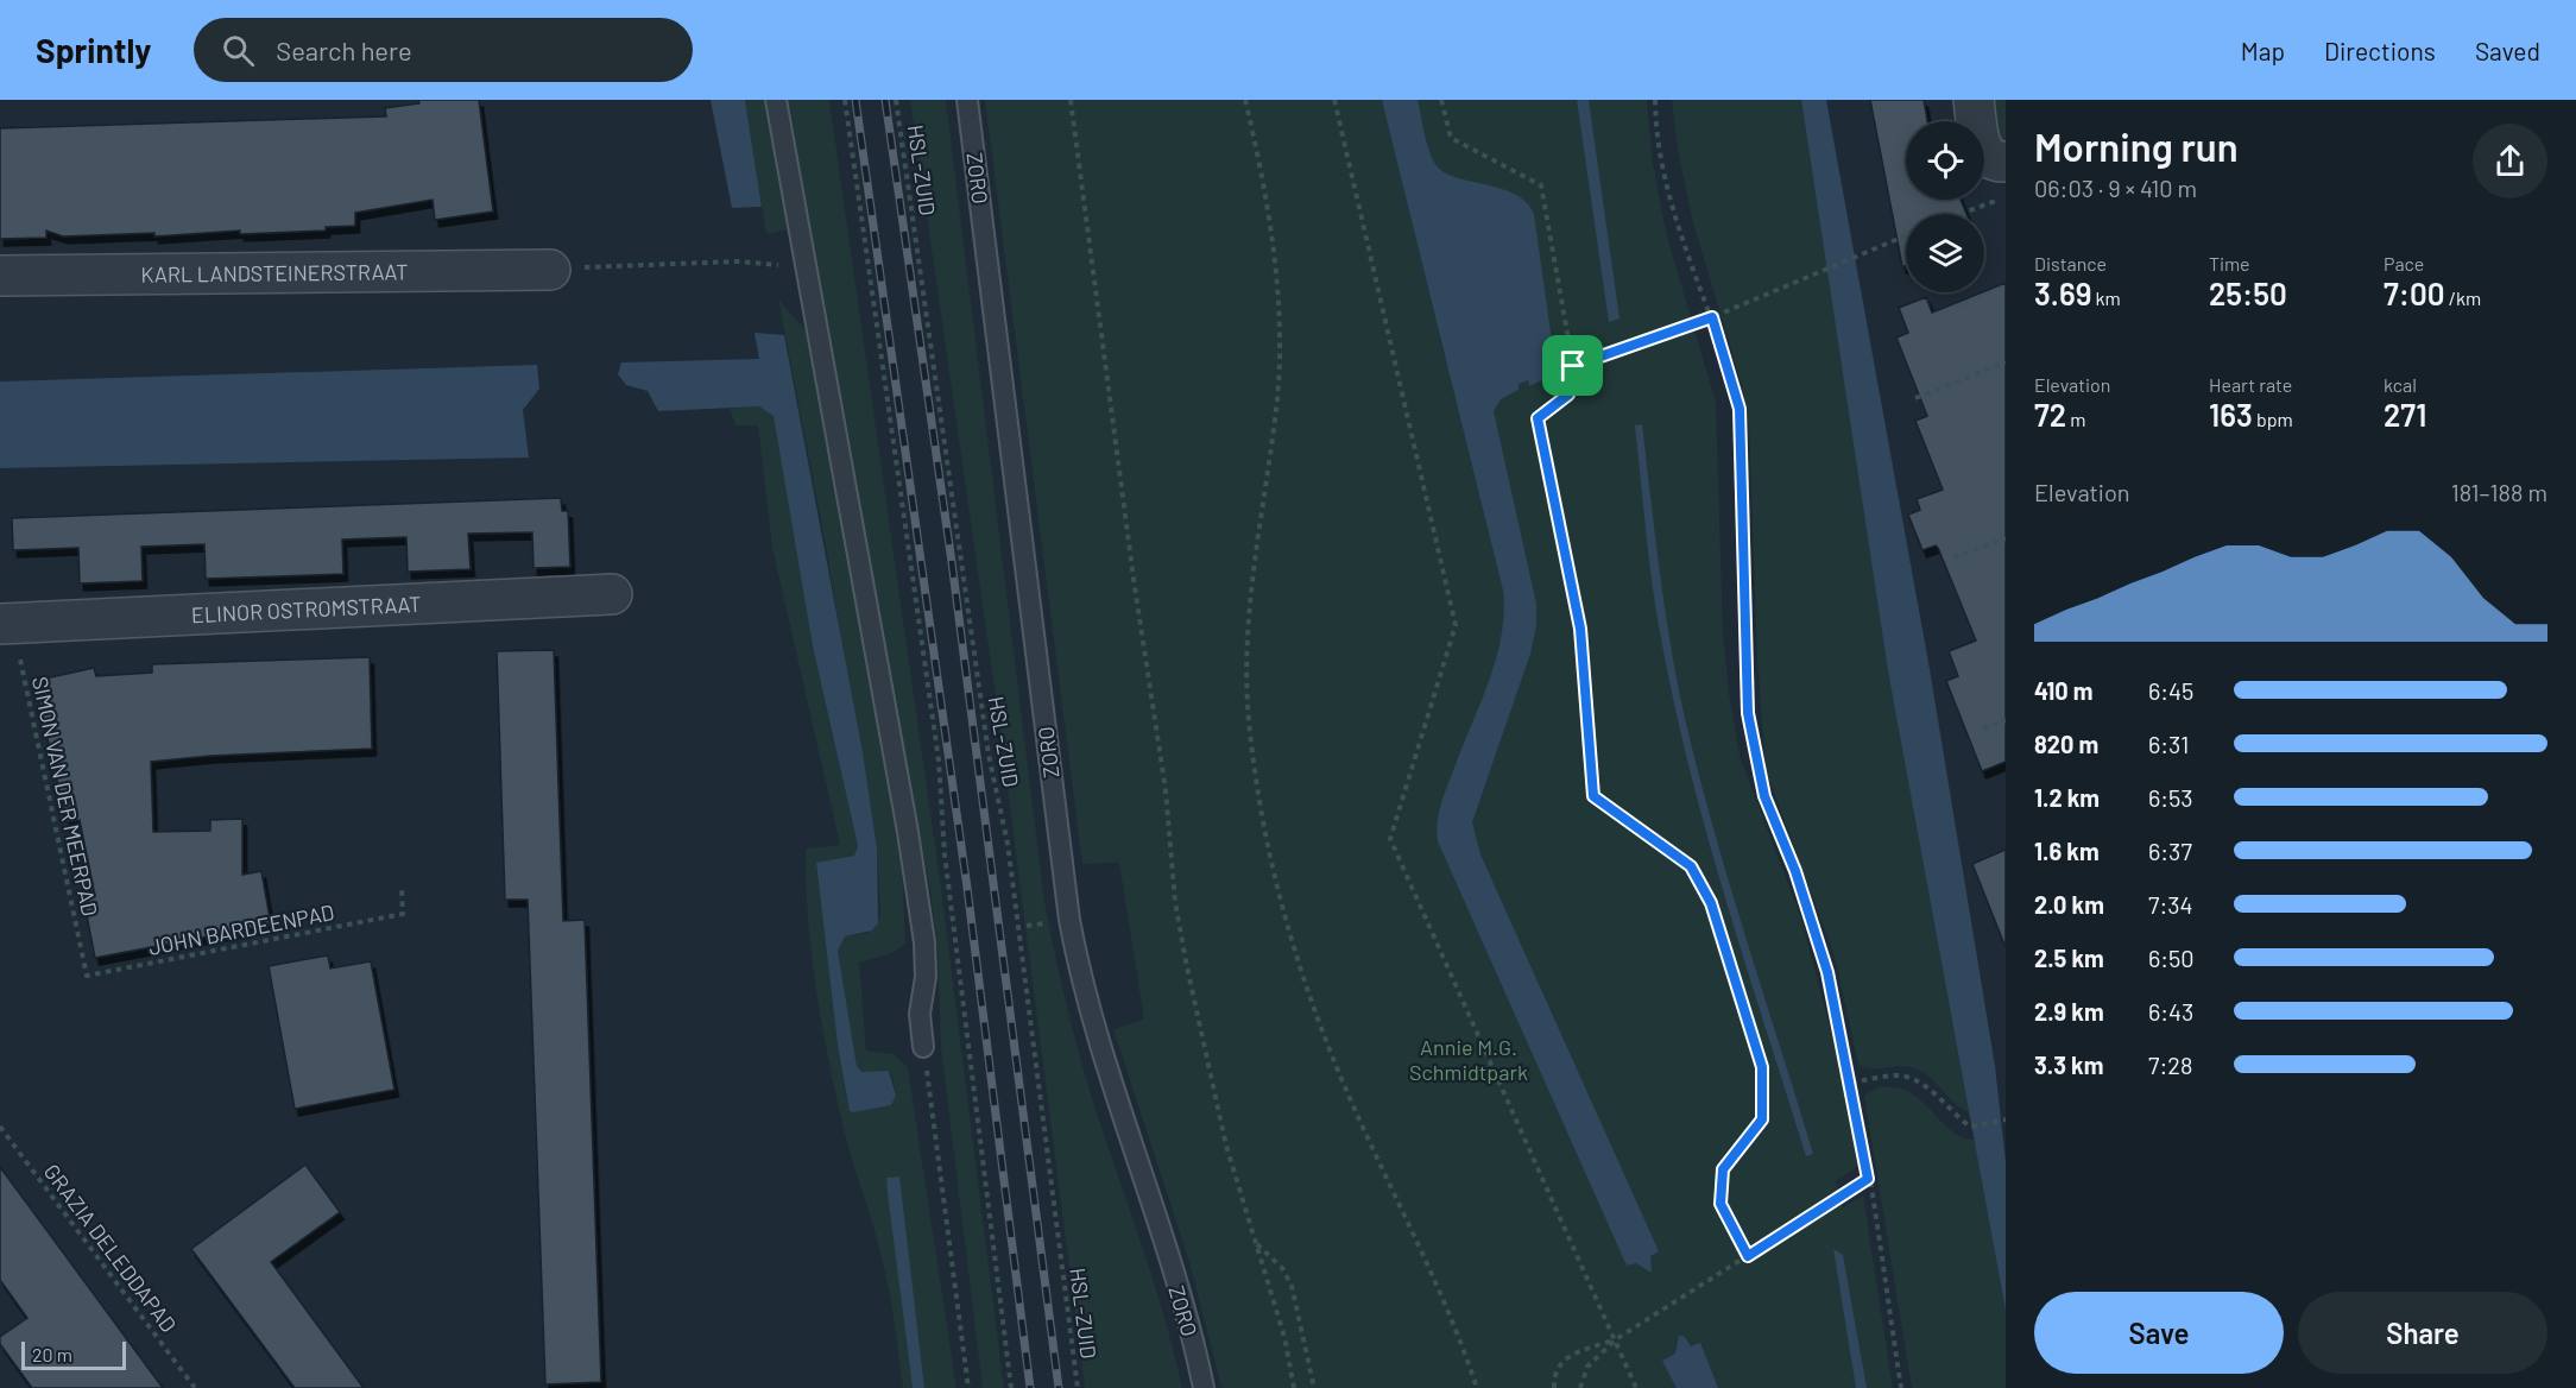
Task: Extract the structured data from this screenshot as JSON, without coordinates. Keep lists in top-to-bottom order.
{
  "streets": {
    "street": ["KARL LANDSTEINERSTRAAT", "ELINOR OSTROMSTRAAT"],
    "lane": ["ZORO"],
    "path": [
      "HSL-ZUID",
      "SIMON VAN DER MEERPAD",
      "JOHN BARDEENPAD",
      "GRAZIA DELEDDAPAD"
    ]
  },
  "crossings": [
    ["ELINOR OSTROMSTRAAT", "SIMON VAN DER MEERPAD"],
    ["SIMON VAN DER MEERPAD", "JOHN BARDEENPAD"]
  ],
  "parks": ["Annie M.G. Schmidtpark"],
  "scale_bar": "20 m",
  "page": {
    "header": "Sprintly",
    "search": "Search here",
    "nav": ["Map", "Directions", "Saved"],
    "heading": ["Morning run", "06:03 · 9 × 410 m"],
    "stats": [
      ["Distance", "3.69 km"],
      ["Time", "25:50"],
      ["Pace", "7:00 /km"],
      ["Elevation", "72 m"],
      ["Heart rate", "163 bpm"],
      ["kcal", "271"]
    ],
    "chart": ["Elevation", "181–188 m"],
    "list": [
      {
        "name": "410 m",
        "note": "6:45"
      },
      {
        "name": "820 m",
        "note": "6:31"
      },
      {
        "name": "1.2 km",
        "note": "6:53"
      },
      {
        "name": "1.6 km",
        "note": "6:37"
      },
      {
        "name": "2.0 km",
        "note": "7:34"
      },
      {
        "name": "2.5 km",
        "note": "6:50"
      },
      {
        "name": "2.9 km",
        "note": "6:43"
      },
      {
        "name": "3.3 km",
        "note": "7:28"
      }
    ],
    "buttons": ["Save", "Share"],
    "scale": "20 m"
  }
}
